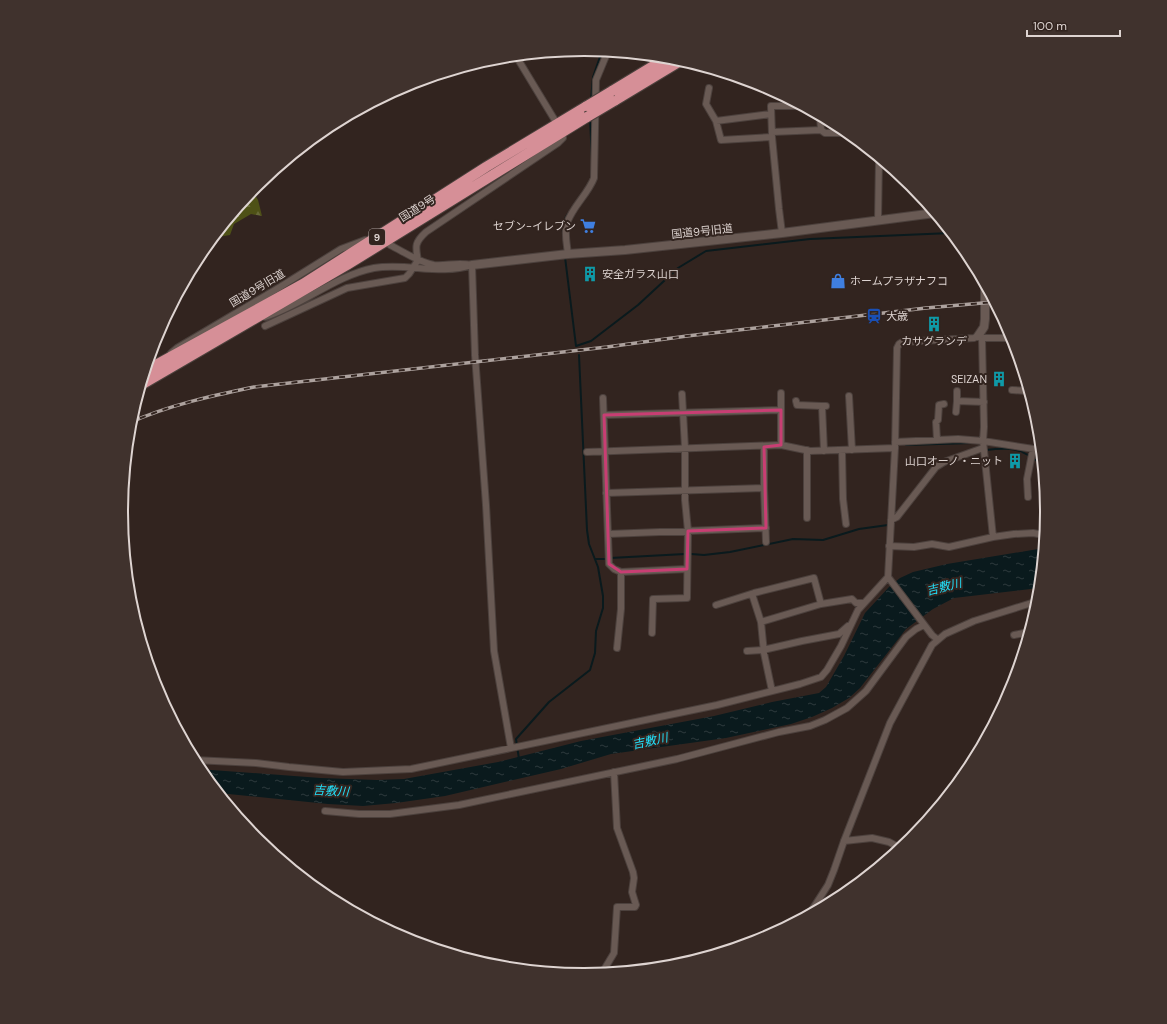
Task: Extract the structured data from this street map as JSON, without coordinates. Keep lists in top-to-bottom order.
{
  "streets": {
    "highway": ["国道9号", "9"],
    "street": ["国道9号旧道"]
  },
  "crossings": [
    ["国道9号", "国道9号旧道"]
  ],
  "water": ["吉敷川"],
  "places": {
    "supermarket": ["セブン-イレブン"],
    "building": [
      "安全ガラス山口",
      "カサグランデ",
      "SEIZAN",
      "山口オーノ・ニット"
    ],
    "shop": ["ホームプラザナフコ"],
    "station": ["大歳"]
  },
  "scale_bar": "100 m"
}
